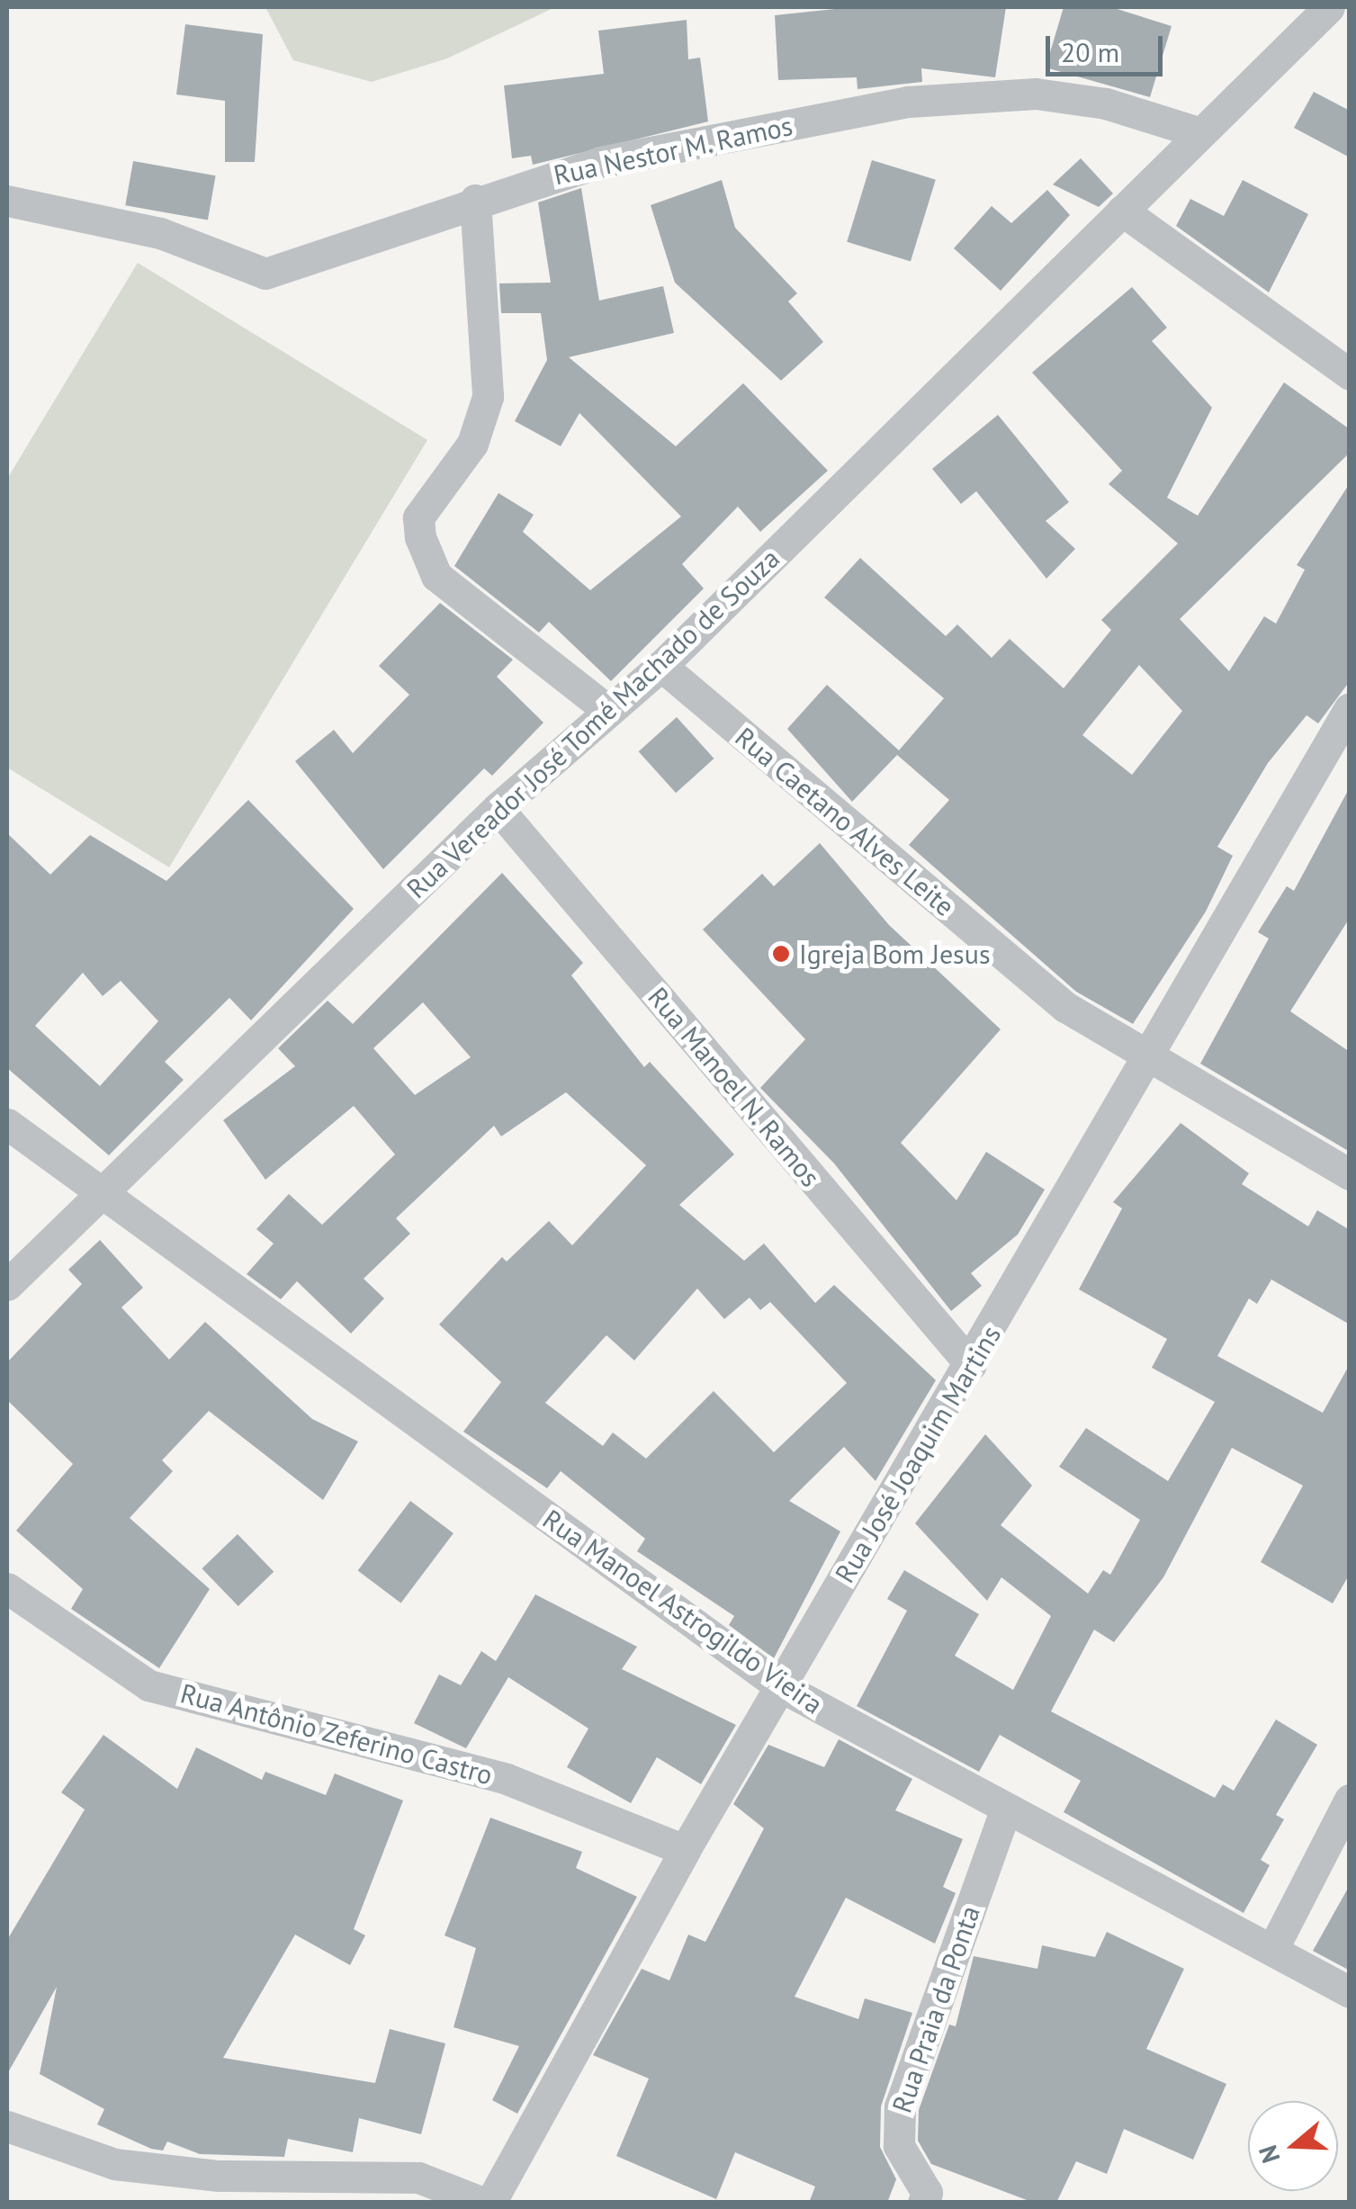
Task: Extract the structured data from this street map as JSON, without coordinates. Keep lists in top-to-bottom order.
{
  "streets": {
    "street": [
      "Rua Nestor M. Ramos",
      "Rua Vereador José Tomé Machado de Souza",
      "Rua Caetano Alves Leite",
      "Rua Manoel N. Ramos",
      "Rua José Joaquim Martins",
      "Rua Manoel Astrogildo Vieira",
      "Rua Antônio Zeferino Castro",
      "Rua Praia da Ponta"
    ]
  },
  "crossings": [
    ["Rua Nestor M. Ramos", "Rua Vereador José Tomé Machado de Souza"],
    ["Rua Vereador José Tomé Machado de Souza", "Rua Caetano Alves Leite"],
    ["Rua Vereador José Tomé Machado de Souza", "Rua Manoel N. Ramos"],
    ["Rua Vereador José Tomé Machado de Souza", "Rua Manoel Astrogildo Vieira"],
    ["Rua Caetano Alves Leite", "Rua José Joaquim Martins"],
    ["Rua Manoel N. Ramos", "Rua José Joaquim Martins"],
    ["Rua José Joaquim Martins", "Rua Manoel Astrogildo Vieira"],
    ["Rua José Joaquim Martins", "Rua Antônio Zeferino Castro"],
    ["Rua Manoel Astrogildo Vieira", "Rua Praia da Ponta"]
  ],
  "places": ["Igreja Bom Jesus"],
  "scale_bar": "20 m",
  "north": "left"
}
